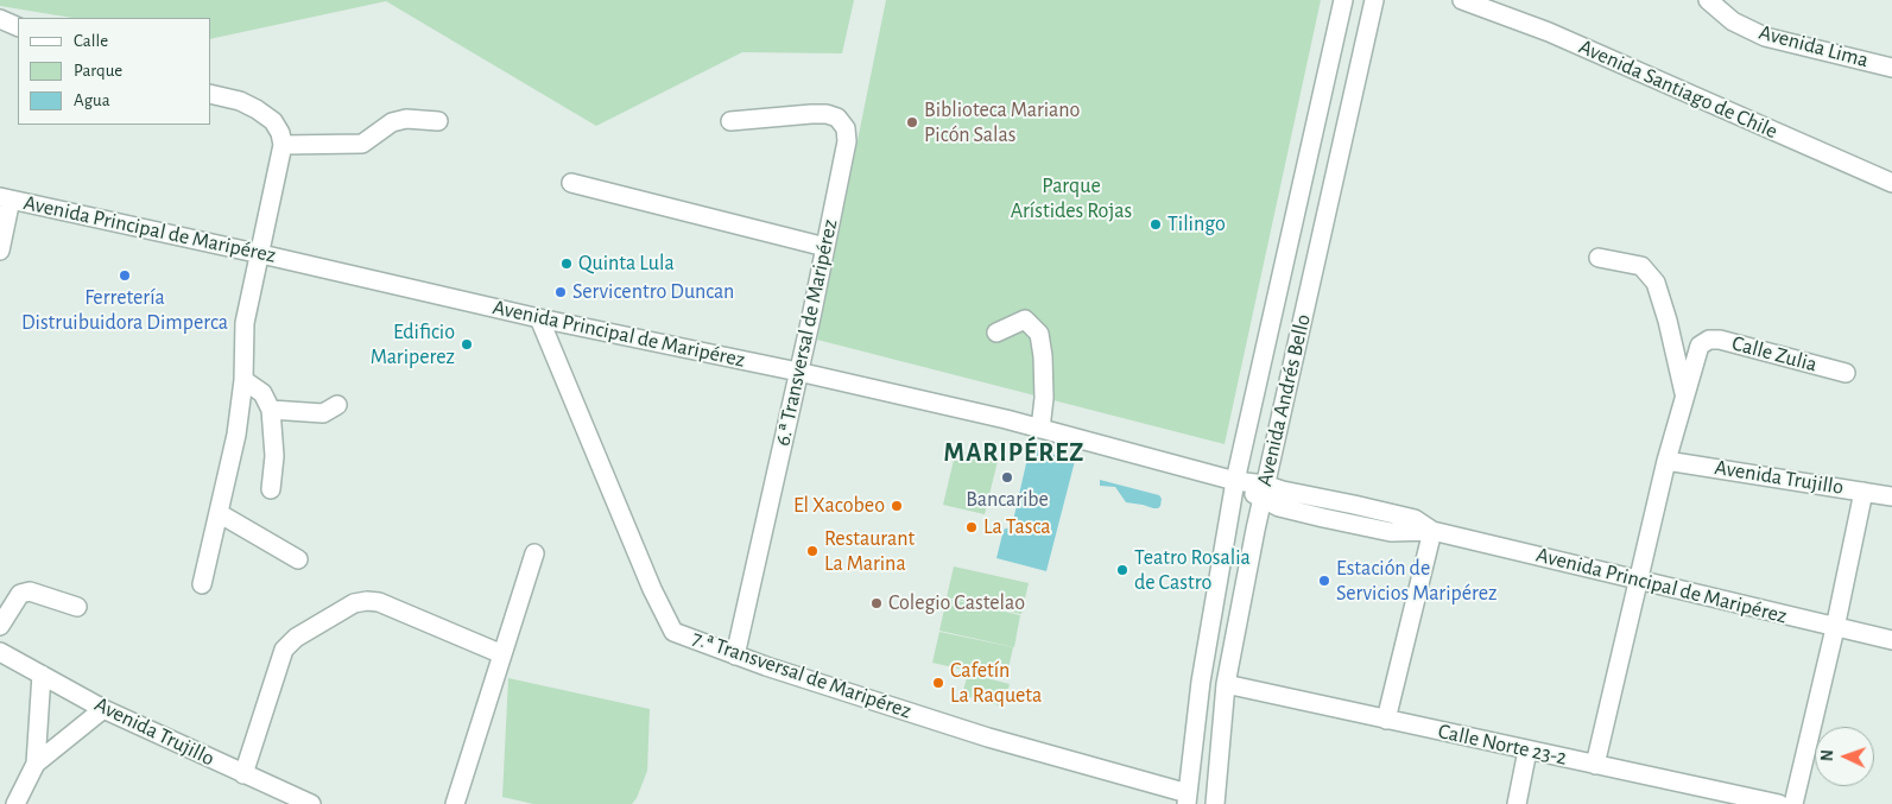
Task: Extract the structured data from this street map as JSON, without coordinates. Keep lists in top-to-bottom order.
{
  "streets": {
    "street": [
      "Avenida Lima",
      "Avenida Santiago de Chile",
      "Avenida Principal de Maripérez",
      "6.ª Transversal de Maripérez",
      "Calle Zulia",
      "Avenida Andrés Bello",
      "Avenida Trujillo",
      "7.ª Transversal de Maripérez",
      "Calle Norte 23-2"
    ]
  },
  "crossings": [
    ["Avenida Principal de Maripérez", "6.ª Transversal de Maripérez"],
    ["Avenida Principal de Maripérez", "Avenida Andrés Bello"],
    ["Avenida Principal de Maripérez", "7.ª Transversal de Maripérez"],
    ["6.ª Transversal de Maripérez", "7.ª Transversal de Maripérez"],
    ["Avenida Andrés Bello", "7.ª Transversal de Maripérez"],
    ["Avenida Andrés Bello", "Calle Norte 23-2"]
  ],
  "districts": ["MARIPÉREZ"],
  "parks": ["Parque Arístides Rojas"],
  "places": [
    "Biblioteca Mariano Picón Salas",
    "Tilingo",
    "Quinta Lula",
    "Ferretería Distruibuidora Dimperca",
    "Servicentro Duncan",
    "Edificio Mariperez",
    "Bancaribe",
    "El Xacobeo",
    "La Tasca",
    "Restaurant La Marina",
    "Teatro Rosalia de Castro",
    "Estación de Servicios Maripérez",
    "Colegio Castelao",
    "Cafetín La Raqueta"
  ],
  "legend": ["Calle", "Parque", "Agua"],
  "north": "left"
}
